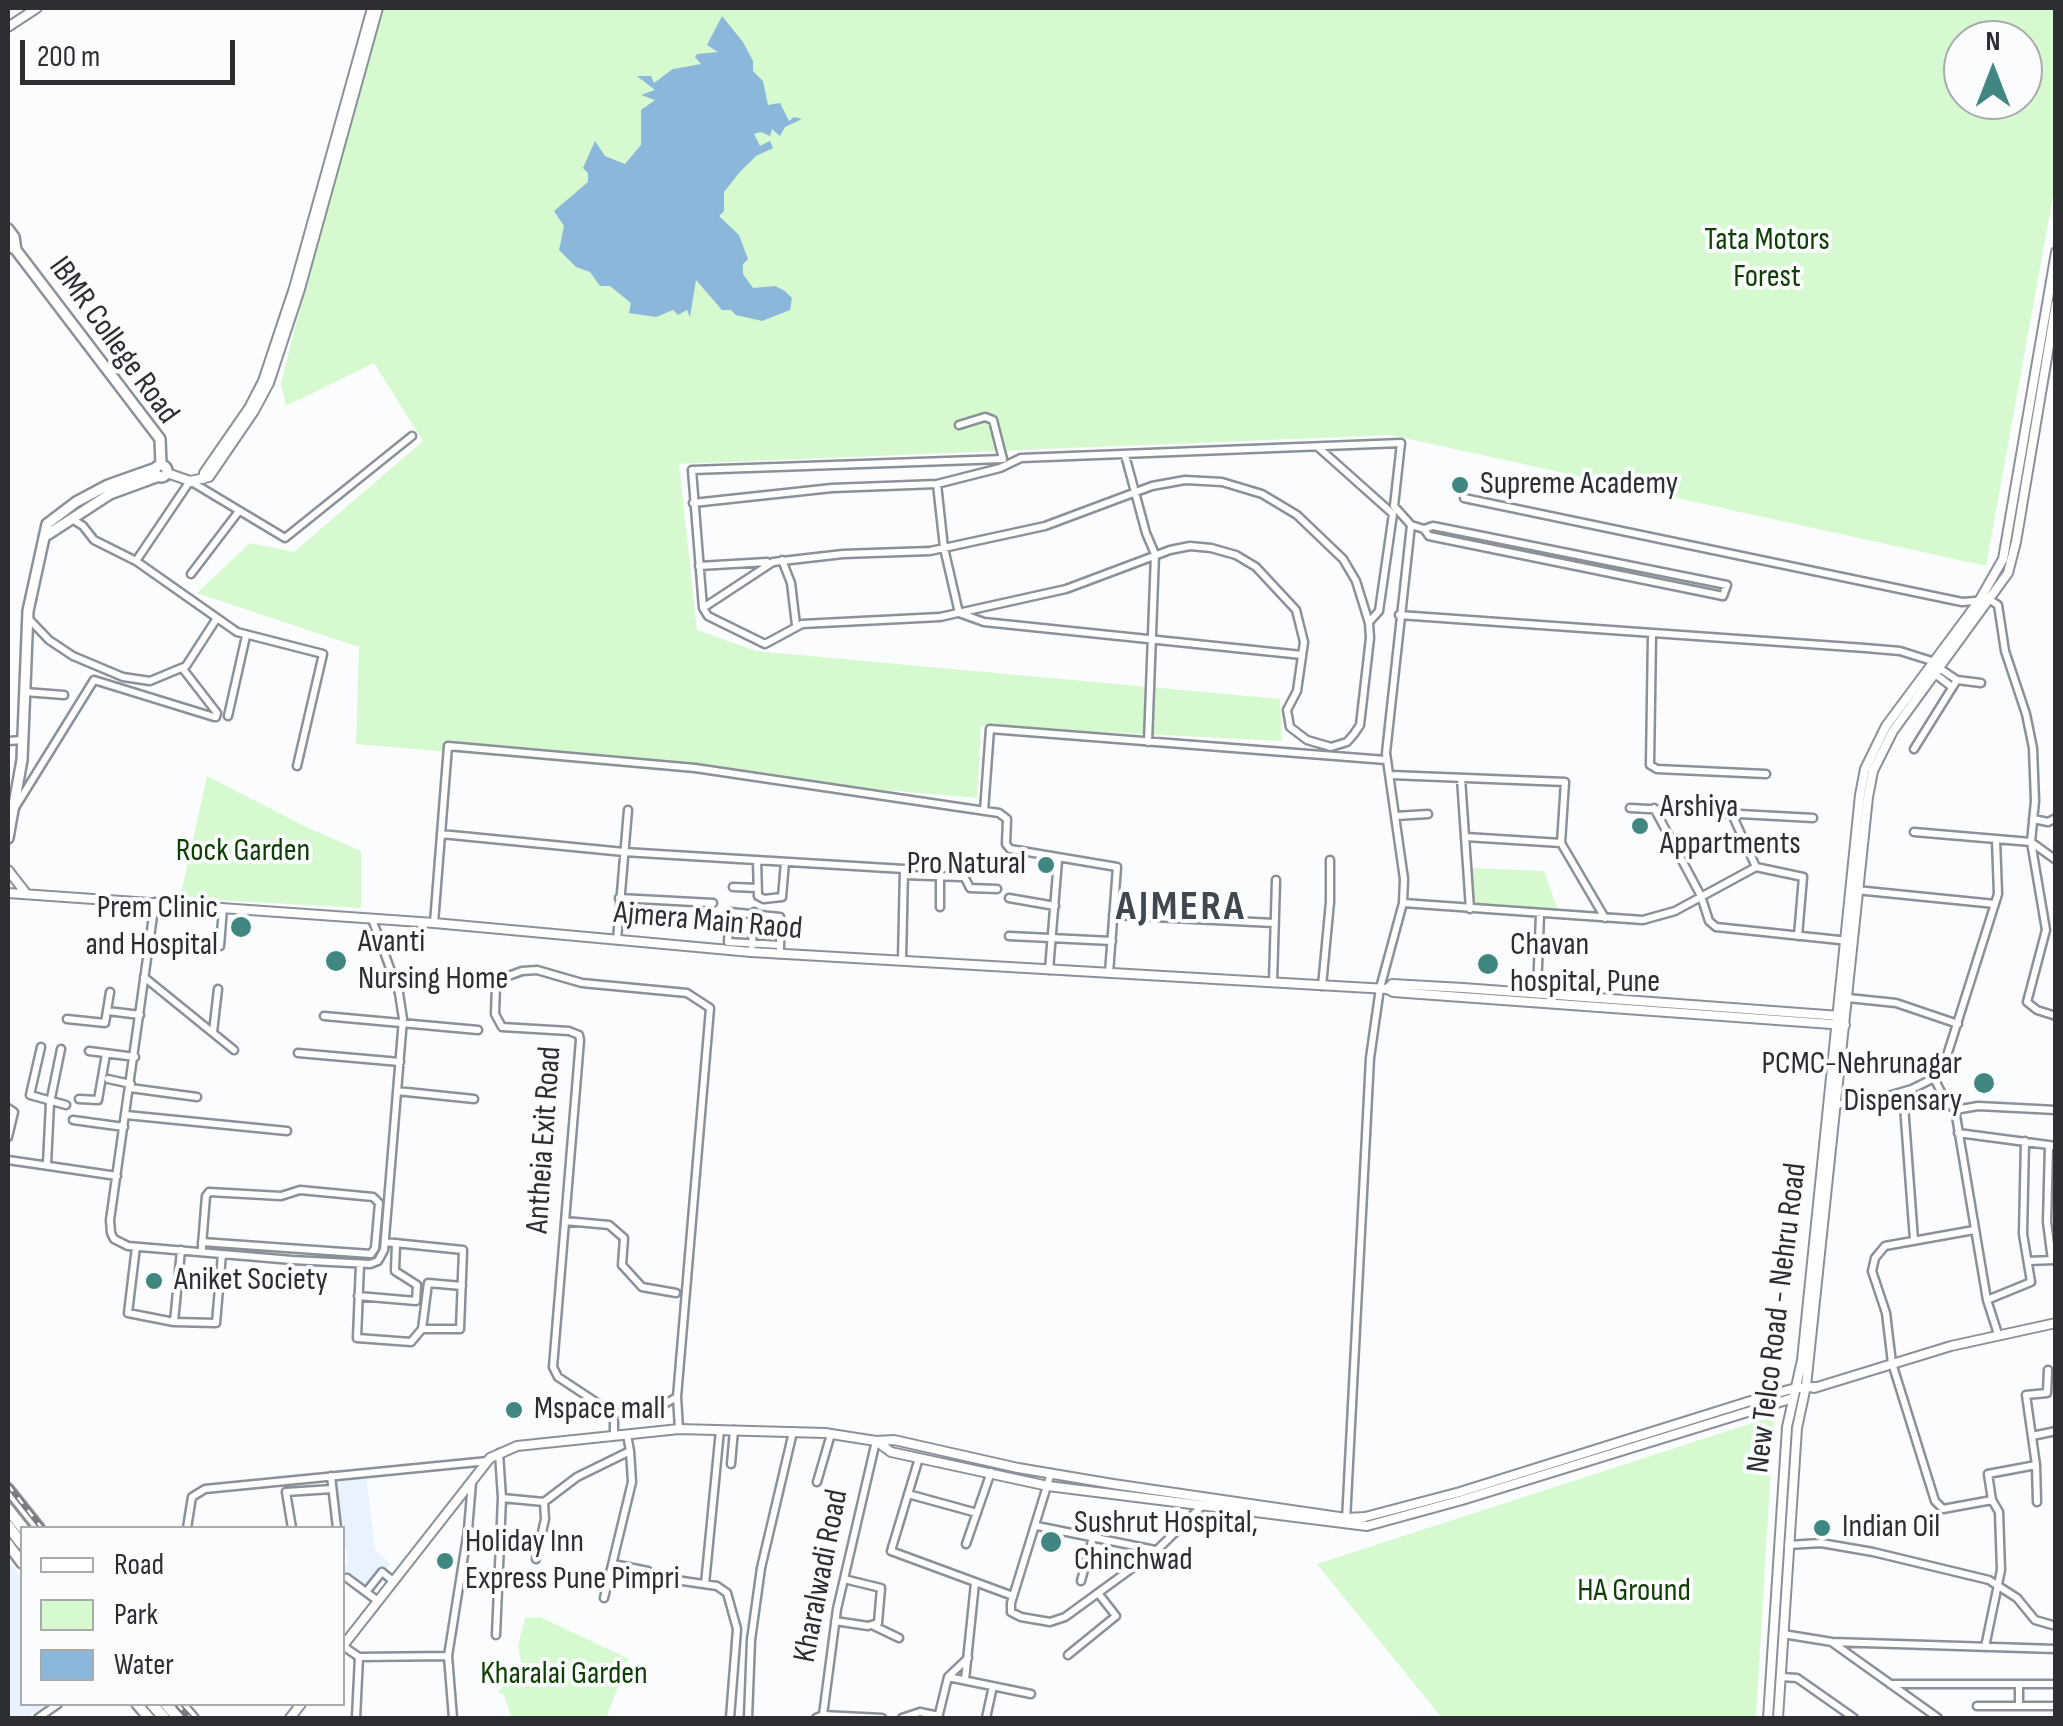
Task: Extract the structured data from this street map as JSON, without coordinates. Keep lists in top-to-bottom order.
{
  "streets": {
    "main road": ["IBMR College Road"],
    "street": [
      "Ajmera Main Raod",
      "Antheia Exit Road",
      "New Telco Road - Nehru Road",
      "Kharalwadi Road"
    ]
  },
  "crossings": [
    ["Ajmera Main Raod", "New Telco Road - Nehru Road"]
  ],
  "districts": ["AJMERA"],
  "parks": [
    "Tata Motors Forest",
    "Rock Garden",
    "HA Ground",
    "Kharalai Garden"
  ],
  "places": [
    "Supreme Academy",
    "Arshiya Appartments",
    "Pro Natural",
    "Prem Clinic and Hospital",
    "Avanti Nursing Home",
    "Chavan hospital, Pune",
    "PCMC-Nehrunagar Dispensary",
    "Aniket Society",
    "Mspace mall",
    "Indian Oil",
    "Sushrut Hospital, Chinchwad",
    "Holiday Inn Express Pune Pimpri"
  ],
  "legend": ["Road", "Park", "Water"],
  "scale_bar": "200 m",
  "north": "top"
}
